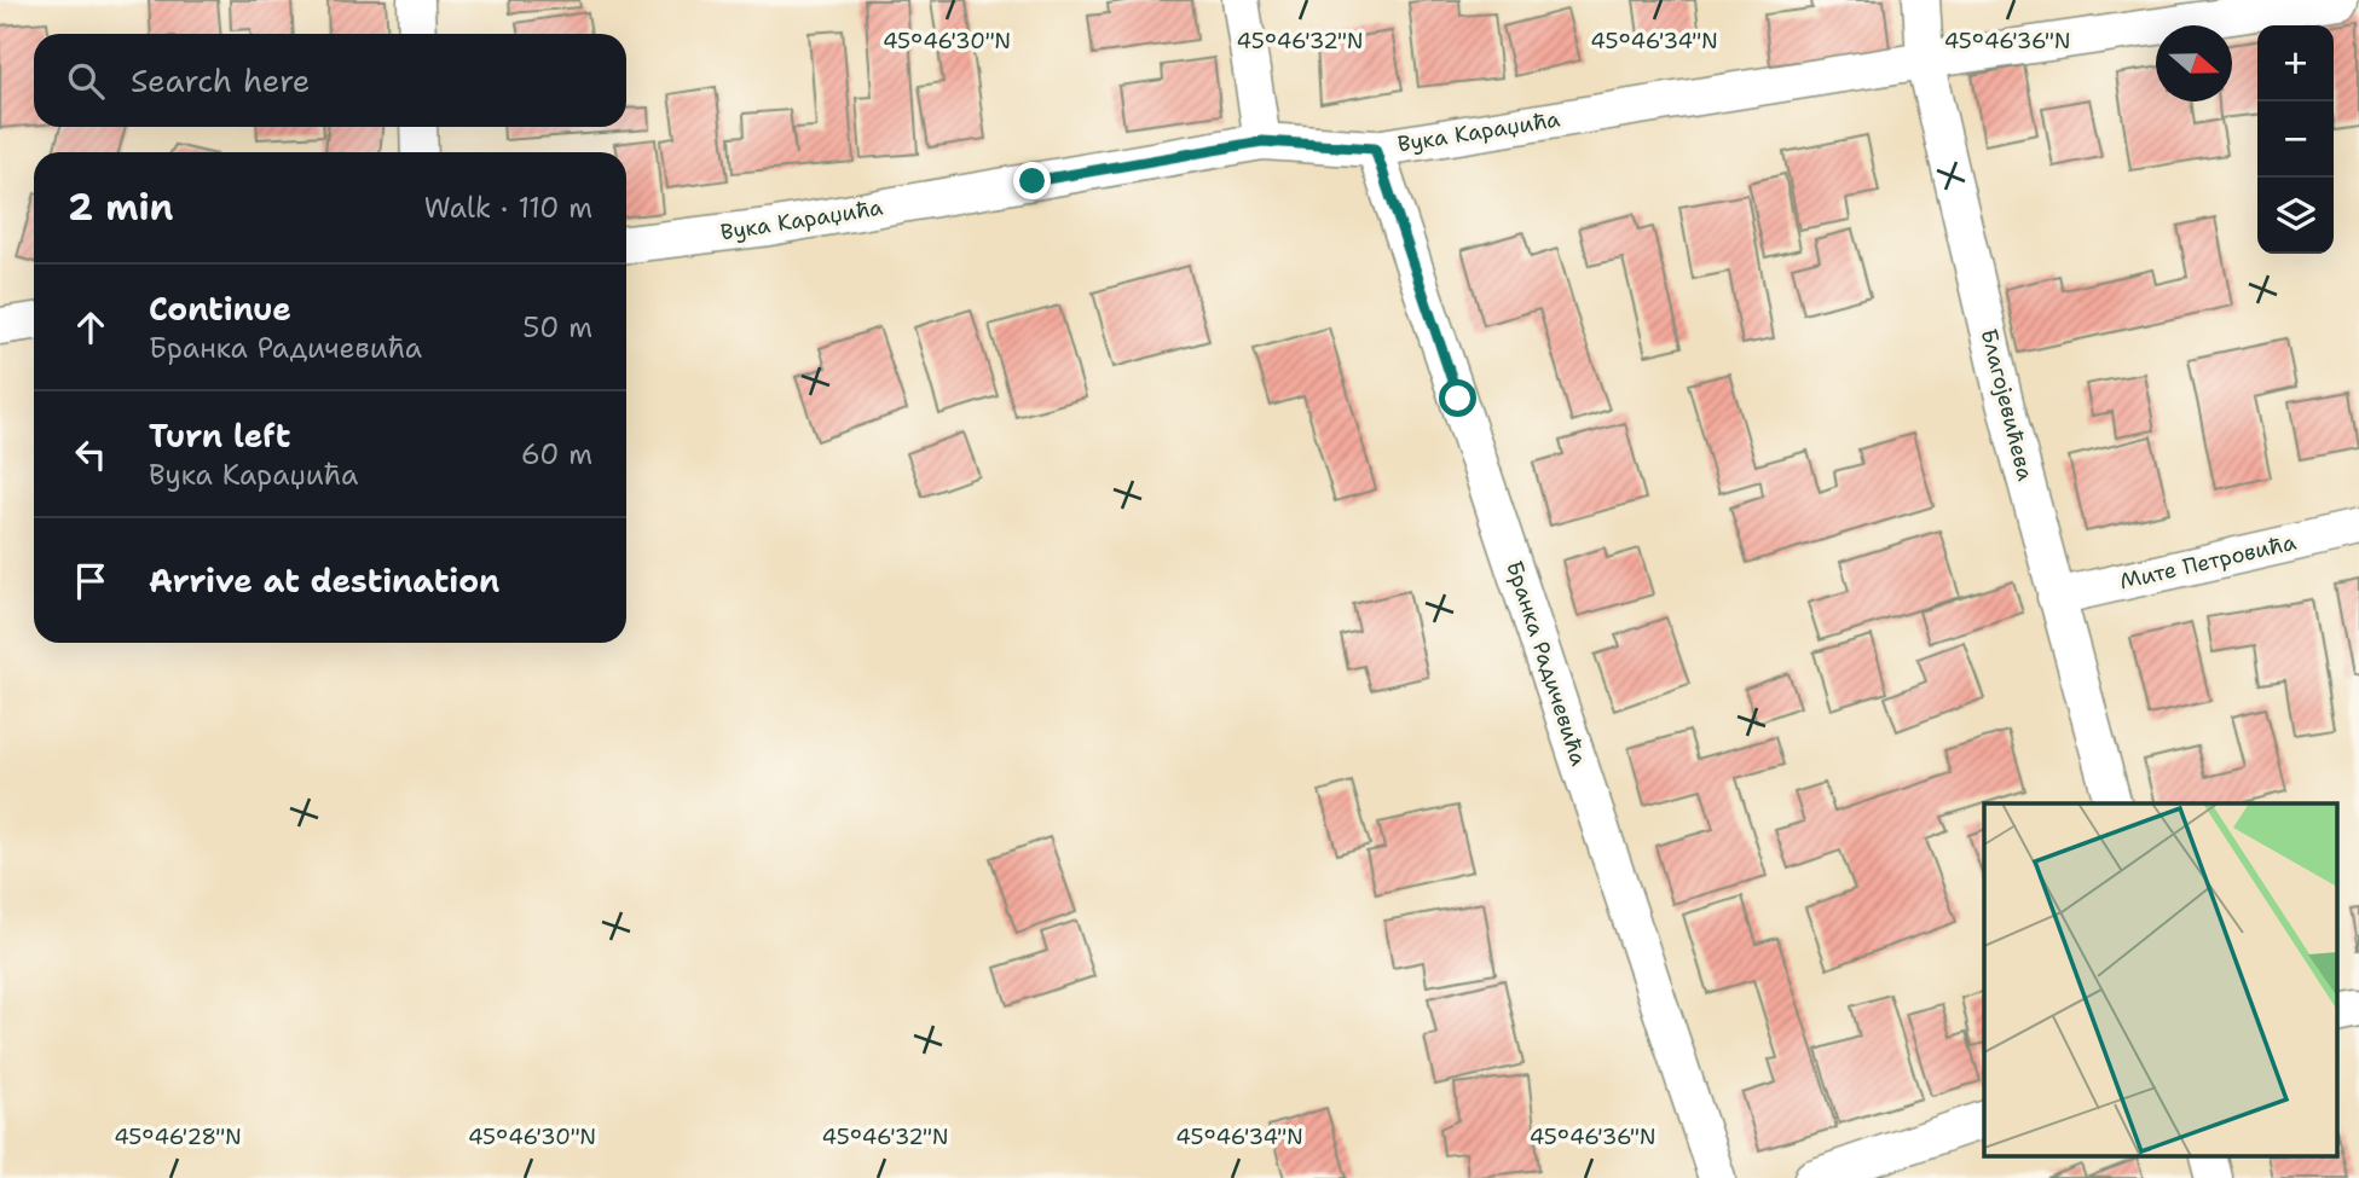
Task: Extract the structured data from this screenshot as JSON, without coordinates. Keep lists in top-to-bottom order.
{
  "streets": {
    "street": [
      "Вука Караџића",
      "Благојевићева",
      "Мите Петровића",
      "Бранка Радичевића"
    ]
  },
  "crossings": [
    ["Вука Караџића", "Благојевићева"],
    ["Вука Караџића", "Бранка Радичевића"],
    ["Благојевићева", "Мите Петровића"]
  ],
  "north": "right",
  "page": {
    "map_buttons": ["+", "−"],
    "search": "Search here",
    "heading": ["2 min", "Walk · 110 m"],
    "list": [
      ["Continue", "Бранка Радичевића", "50 m"],
      ["Turn left", "Вука Караџића", "60 m"],
      "Arrive at destination"
    ]
  },
  "coordinates": [
    "45°46'30\"N",
    "45°46'32\"N",
    "45°46'34\"N",
    "45°46'36\"N",
    "45°46'28\"N"
  ]
}
